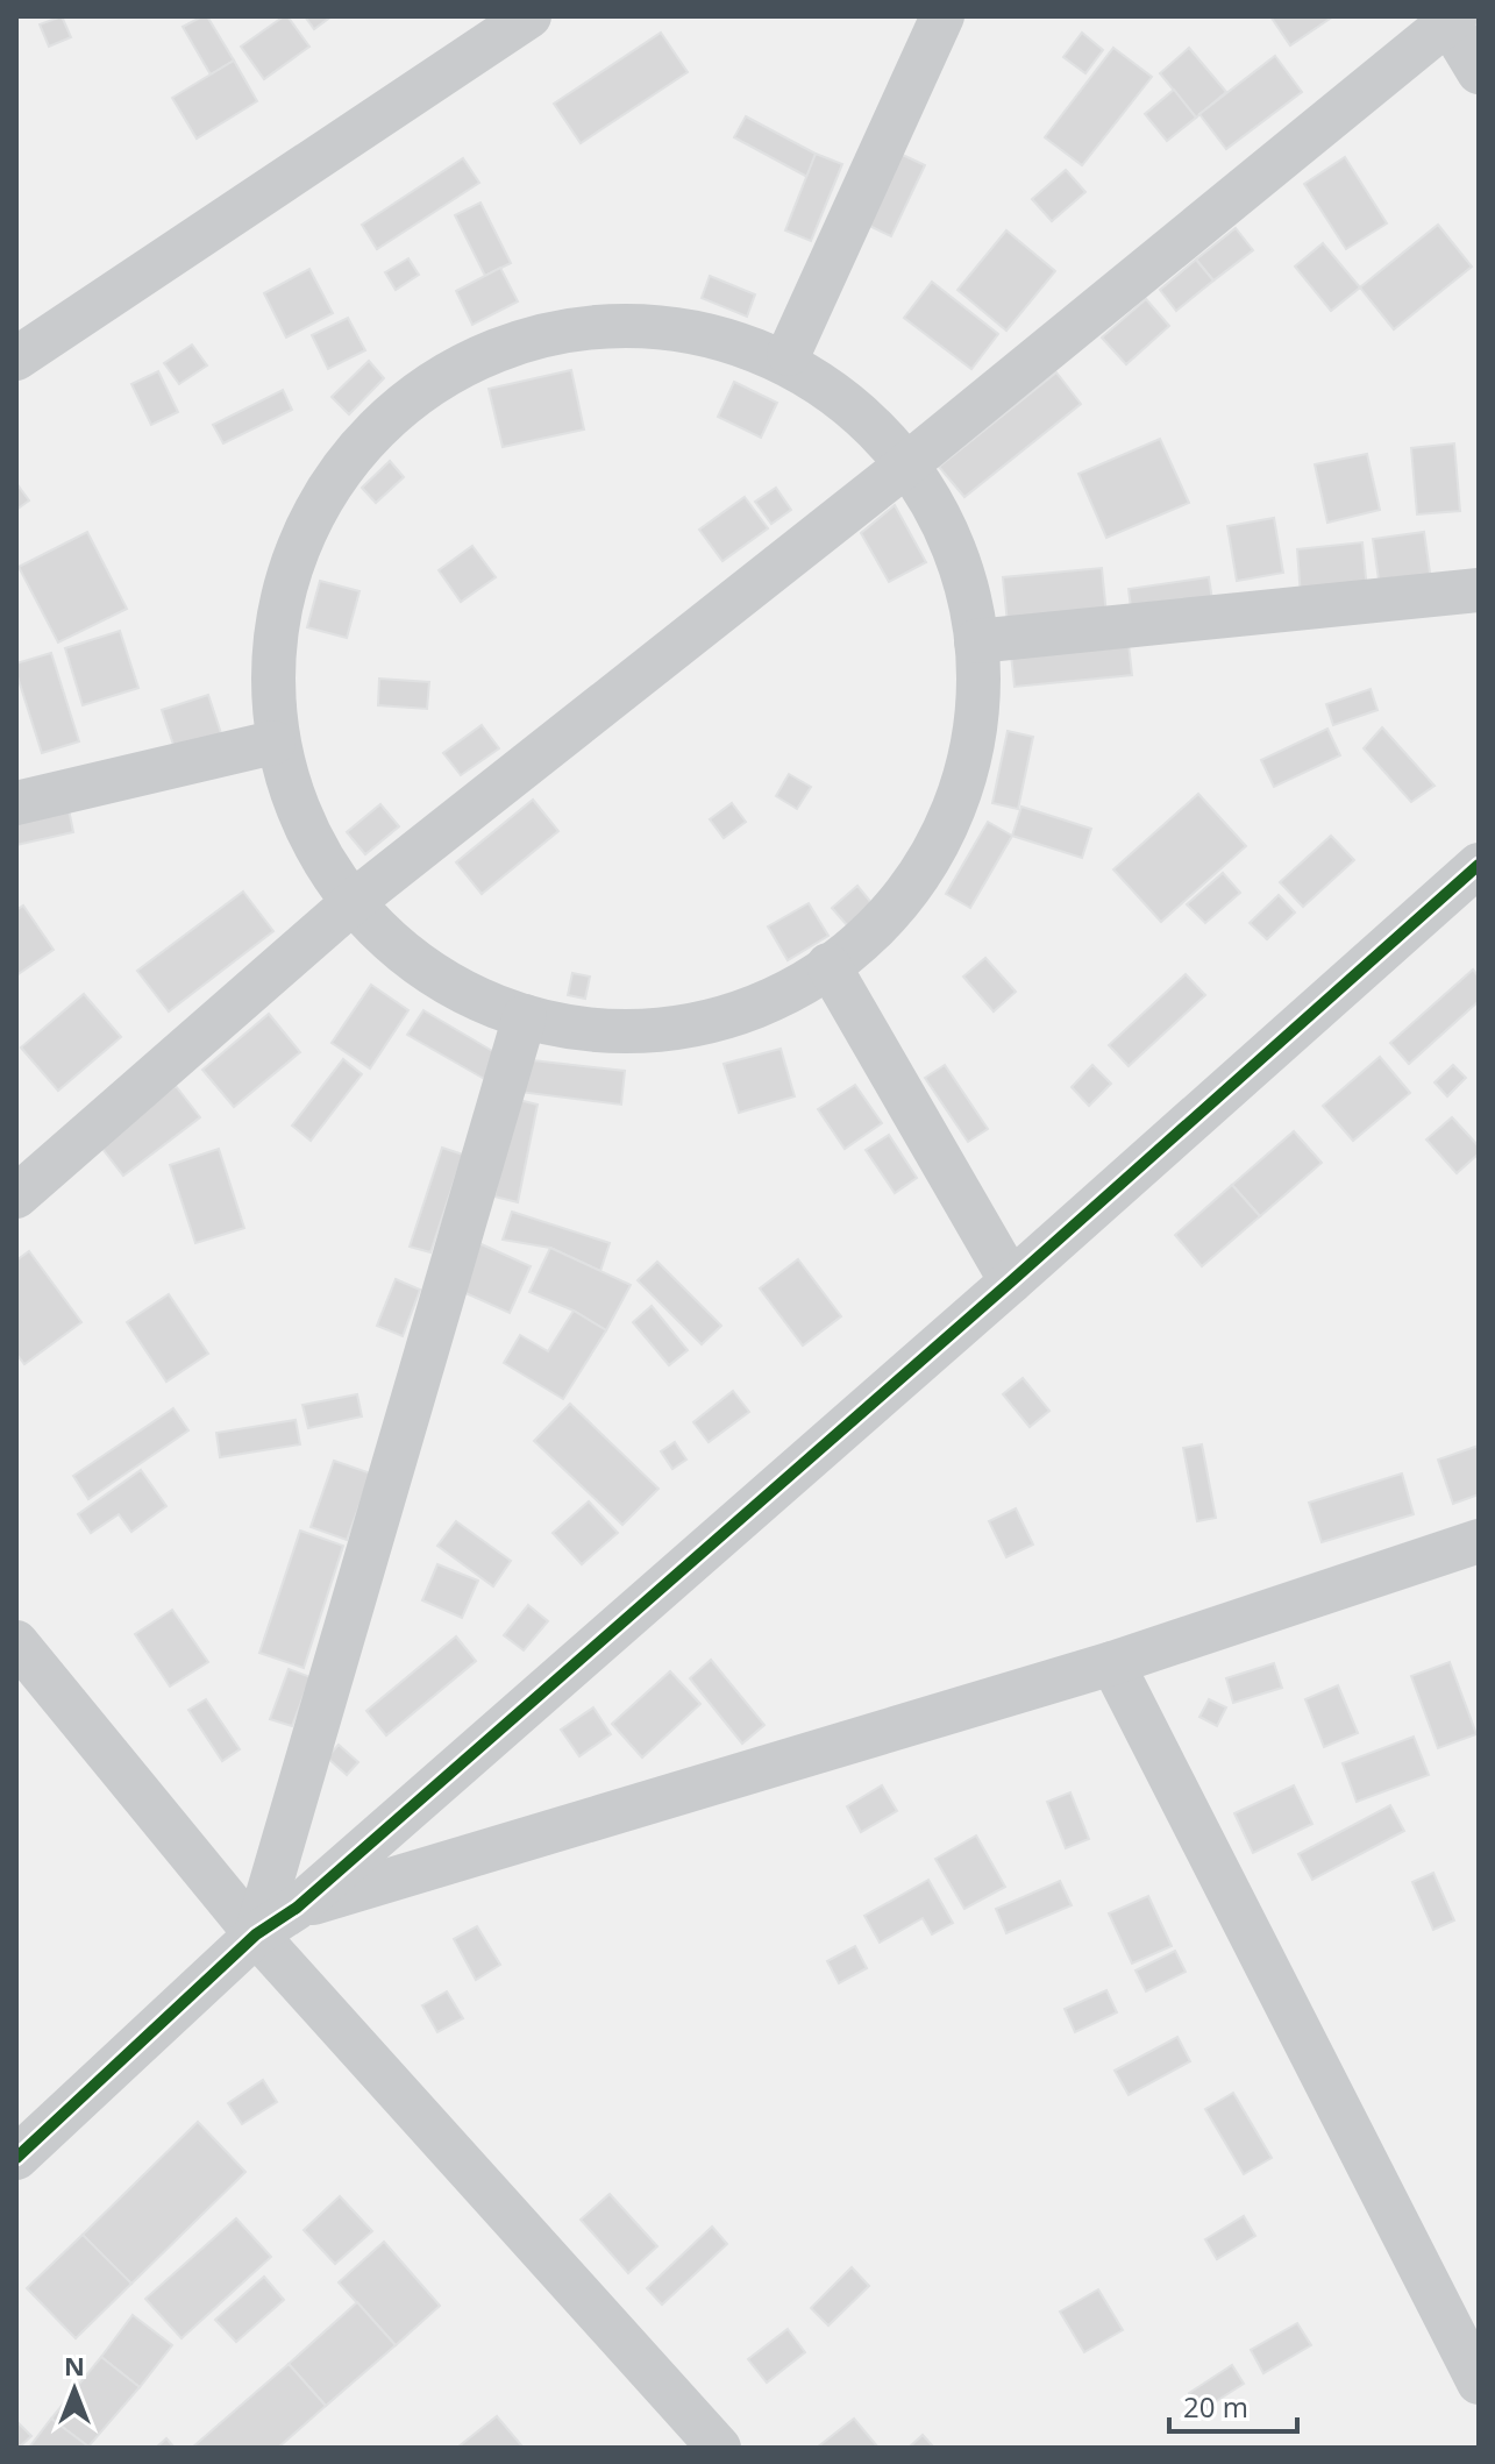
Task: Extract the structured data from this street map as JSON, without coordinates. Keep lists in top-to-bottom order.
{
  "scale_bar": "20 m",
  "north": "top"
}
